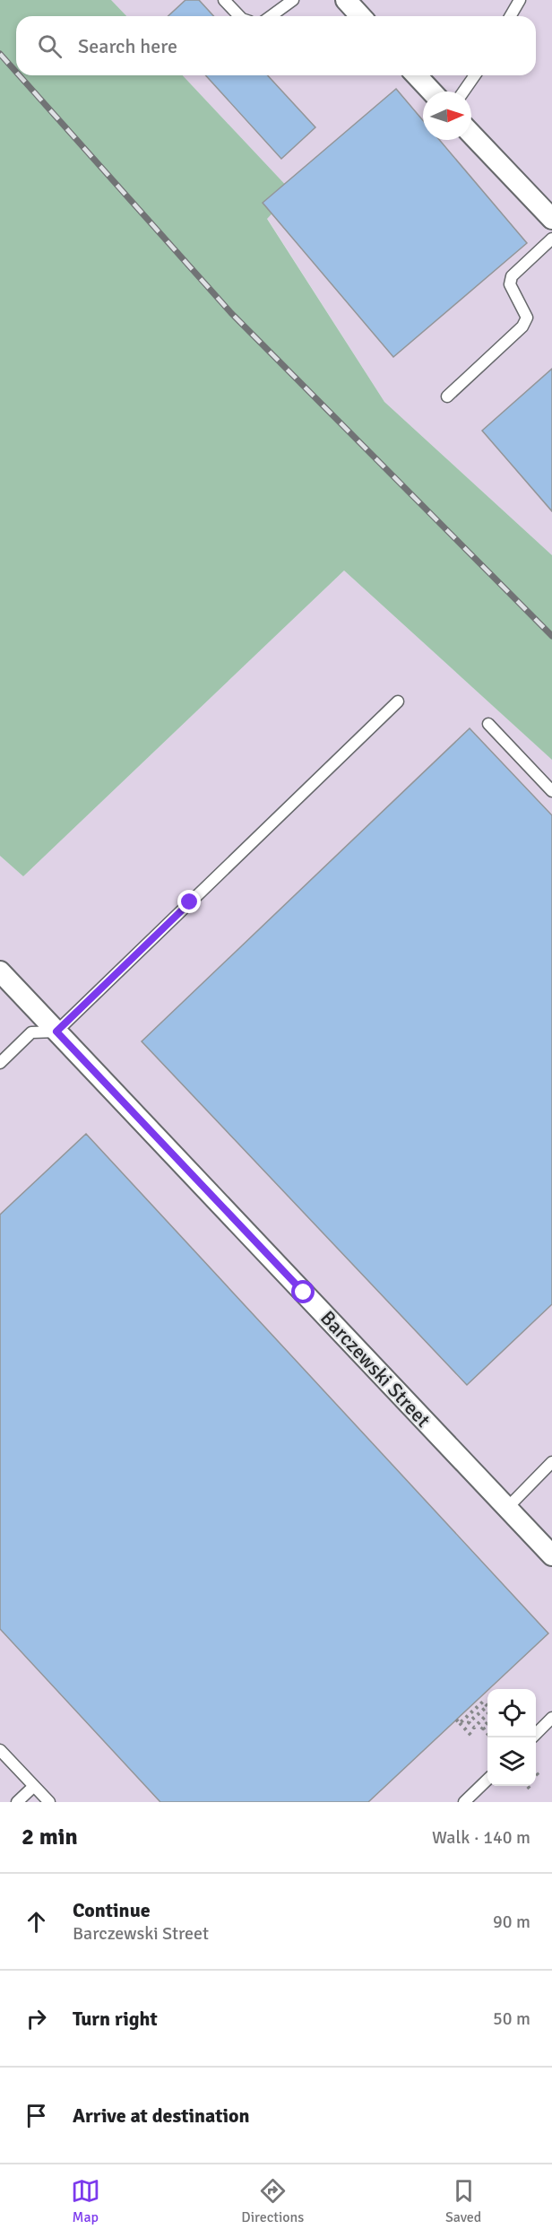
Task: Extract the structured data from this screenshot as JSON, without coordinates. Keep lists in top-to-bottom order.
{
  "streets": {
    "street": ["Barczewski Street"]
  },
  "north": "right",
  "page": {
    "search": "Search here",
    "heading": ["2 min", "Walk · 140 m"],
    "list": [
      ["Continue", "Barczewski Street", "90 m"],
      ["Turn right", "50 m"],
      "Arrive at destination"
    ],
    "nav": ["Map", "Directions", "Saved"]
  }
}
